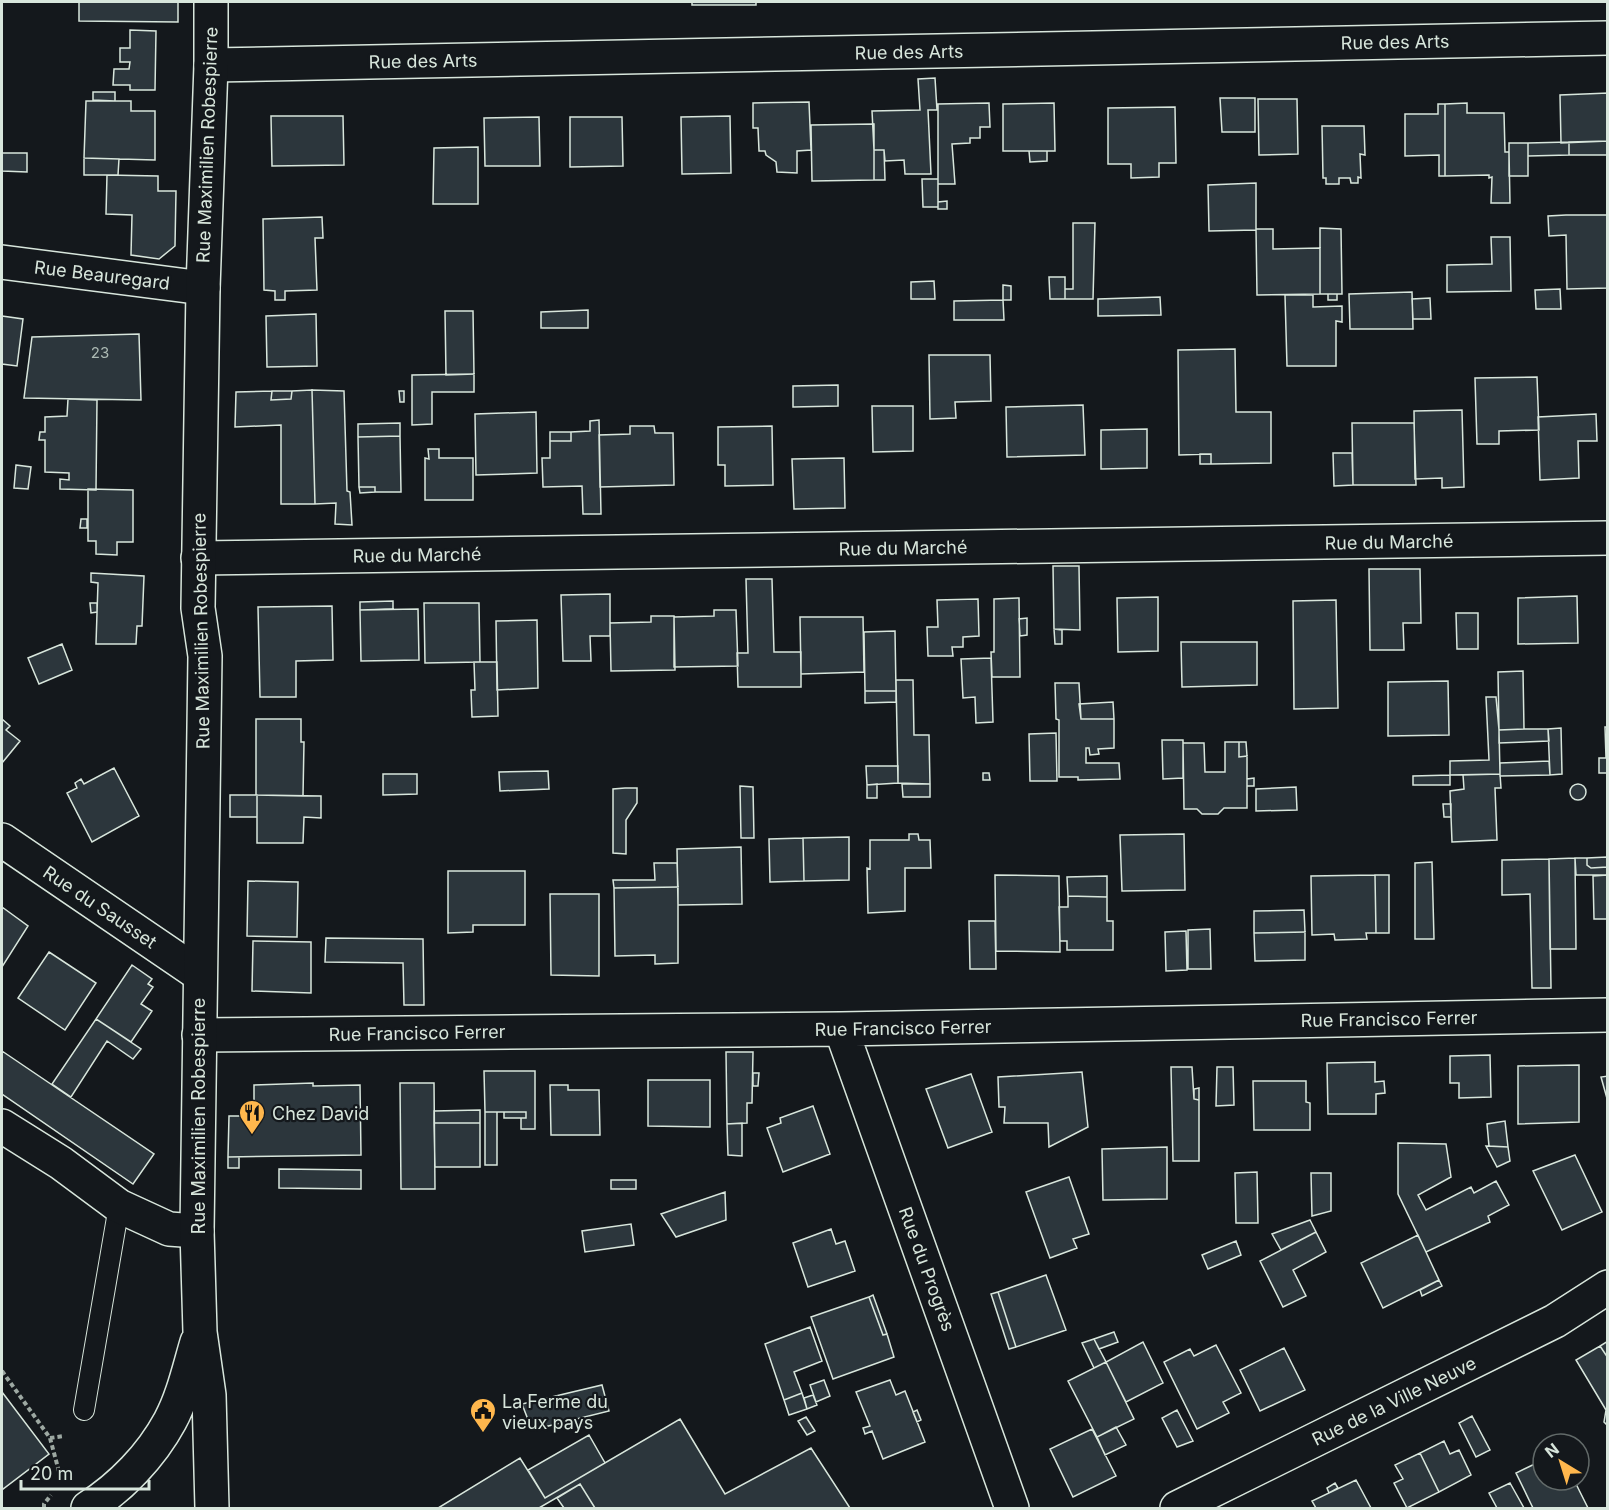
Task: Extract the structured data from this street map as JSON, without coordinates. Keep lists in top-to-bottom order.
{
  "streets": {
    "street": [
      "Rue des Arts",
      "Rue Maximilien Robespierre",
      "Rue Beauregard",
      "Rue du Marché",
      "Rue du Sausset",
      "Rue Francisco Ferrer",
      "Rue du Progrès",
      "Rue de la Ville Neuve"
    ]
  },
  "crossings": [
    ["Rue des Arts", "Rue Maximilien Robespierre"],
    ["Rue Maximilien Robespierre", "Rue Beauregard"],
    ["Rue Maximilien Robespierre", "Rue du Marché"],
    ["Rue Maximilien Robespierre", "Rue du Sausset"],
    ["Rue Maximilien Robespierre", "Rue Francisco Ferrer"],
    ["Rue Francisco Ferrer", "Rue du Progrès"]
  ],
  "places": {
    "restaurant": ["Chez David"],
    "public building": ["La Ferme du vieux pays"]
  },
  "house_numbers": ["23"],
  "scale_bar": "20 m",
  "north": "top left"
}
